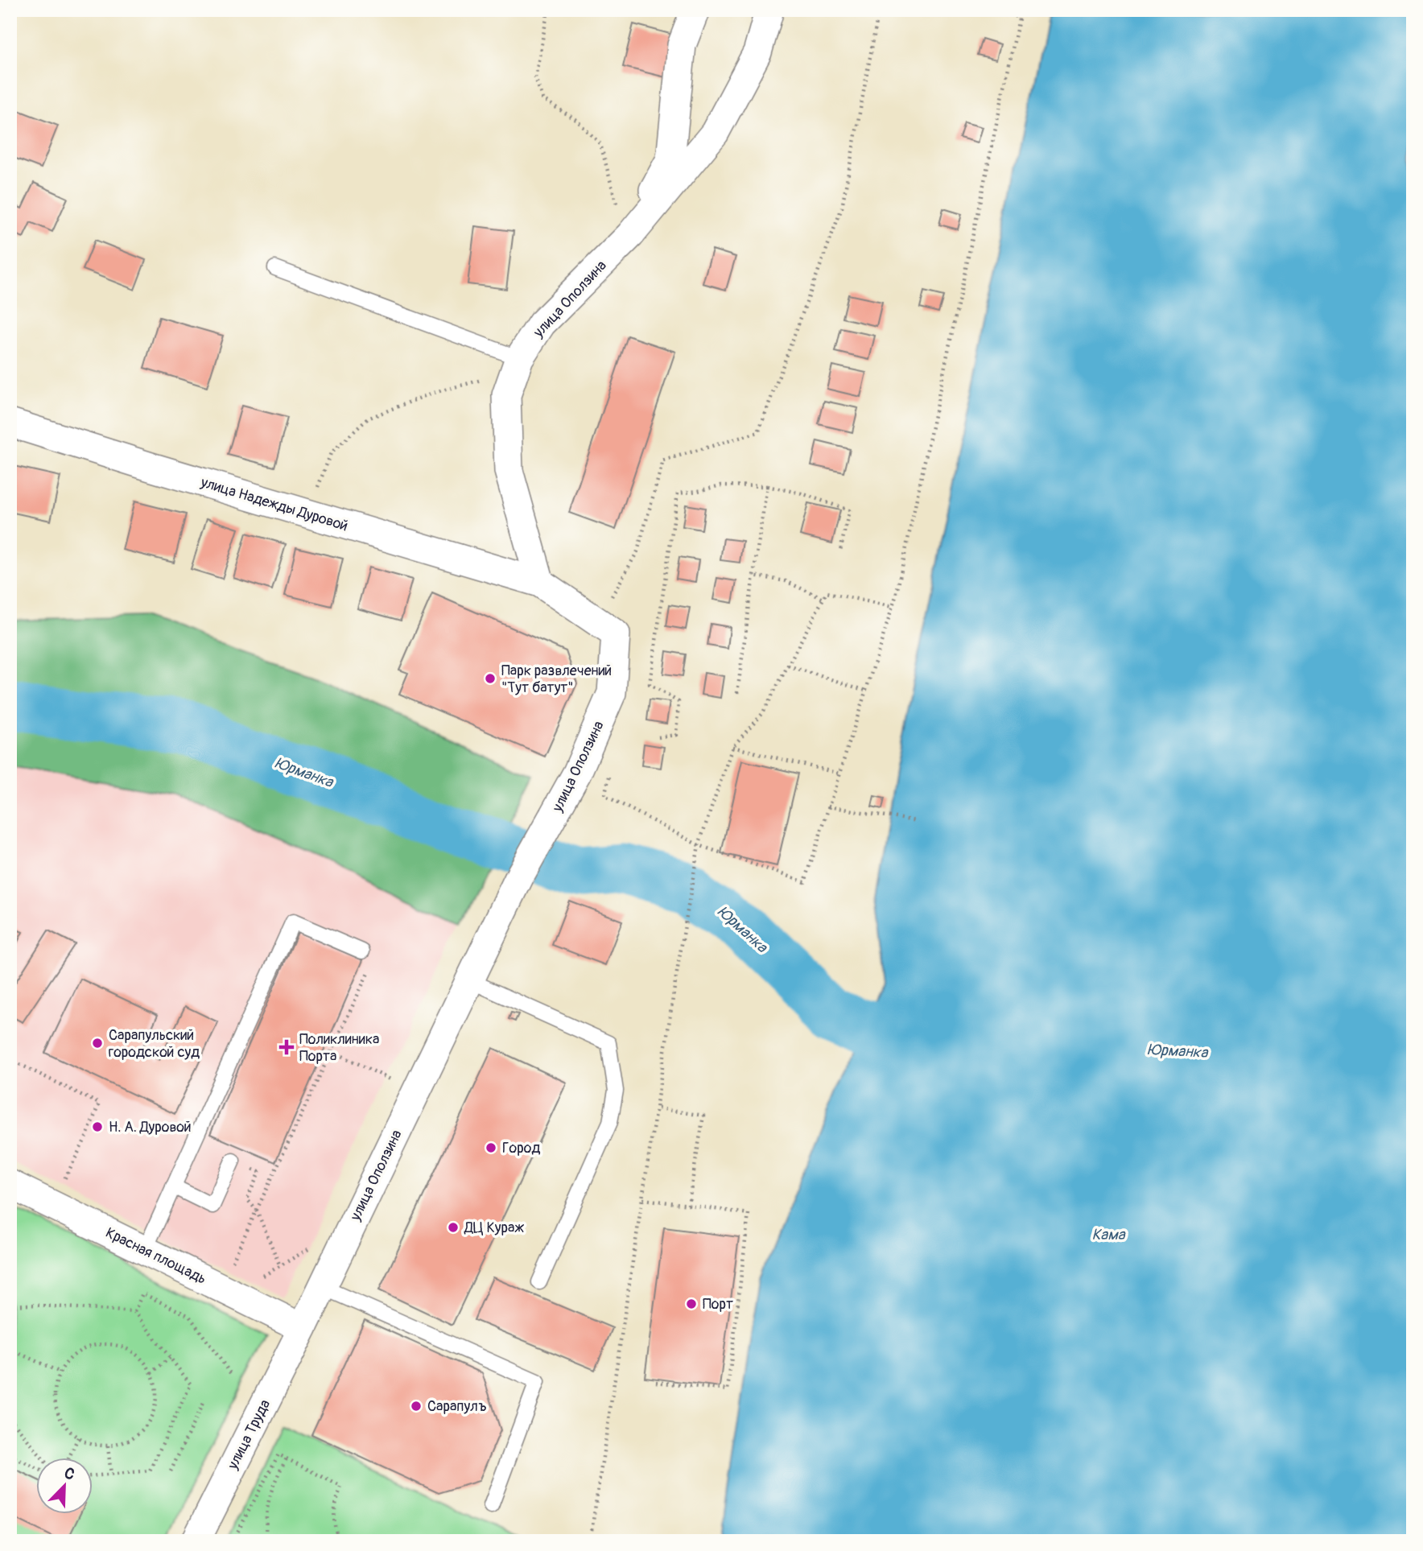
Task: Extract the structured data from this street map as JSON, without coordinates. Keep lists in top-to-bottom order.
{
  "streets": {
    "street": [
      "улица Оползина",
      "улица Надежды Дуровой",
      "Красная площадь",
      "улица Труда"
    ]
  },
  "crossings": [
    ["улица Оползина", "улица Надежды Дуровой"],
    ["улица Оползина", "Красная площадь"],
    ["улица Оползина", "улица Труда"],
    ["Красная площадь", "улица Труда"]
  ],
  "water": ["Юрманка", "Кама"],
  "places": {
    "other": [
      "Парк развлечений \"Тут батут\"",
      "Сарапульский городской суд",
      "Н. А. Дуровой",
      "Город",
      "ДЦ Кураж",
      "Порт",
      "Сарапулъ"
    ],
    "health": ["Поликлиника Порта"]
  },
  "north": "top right"
}
